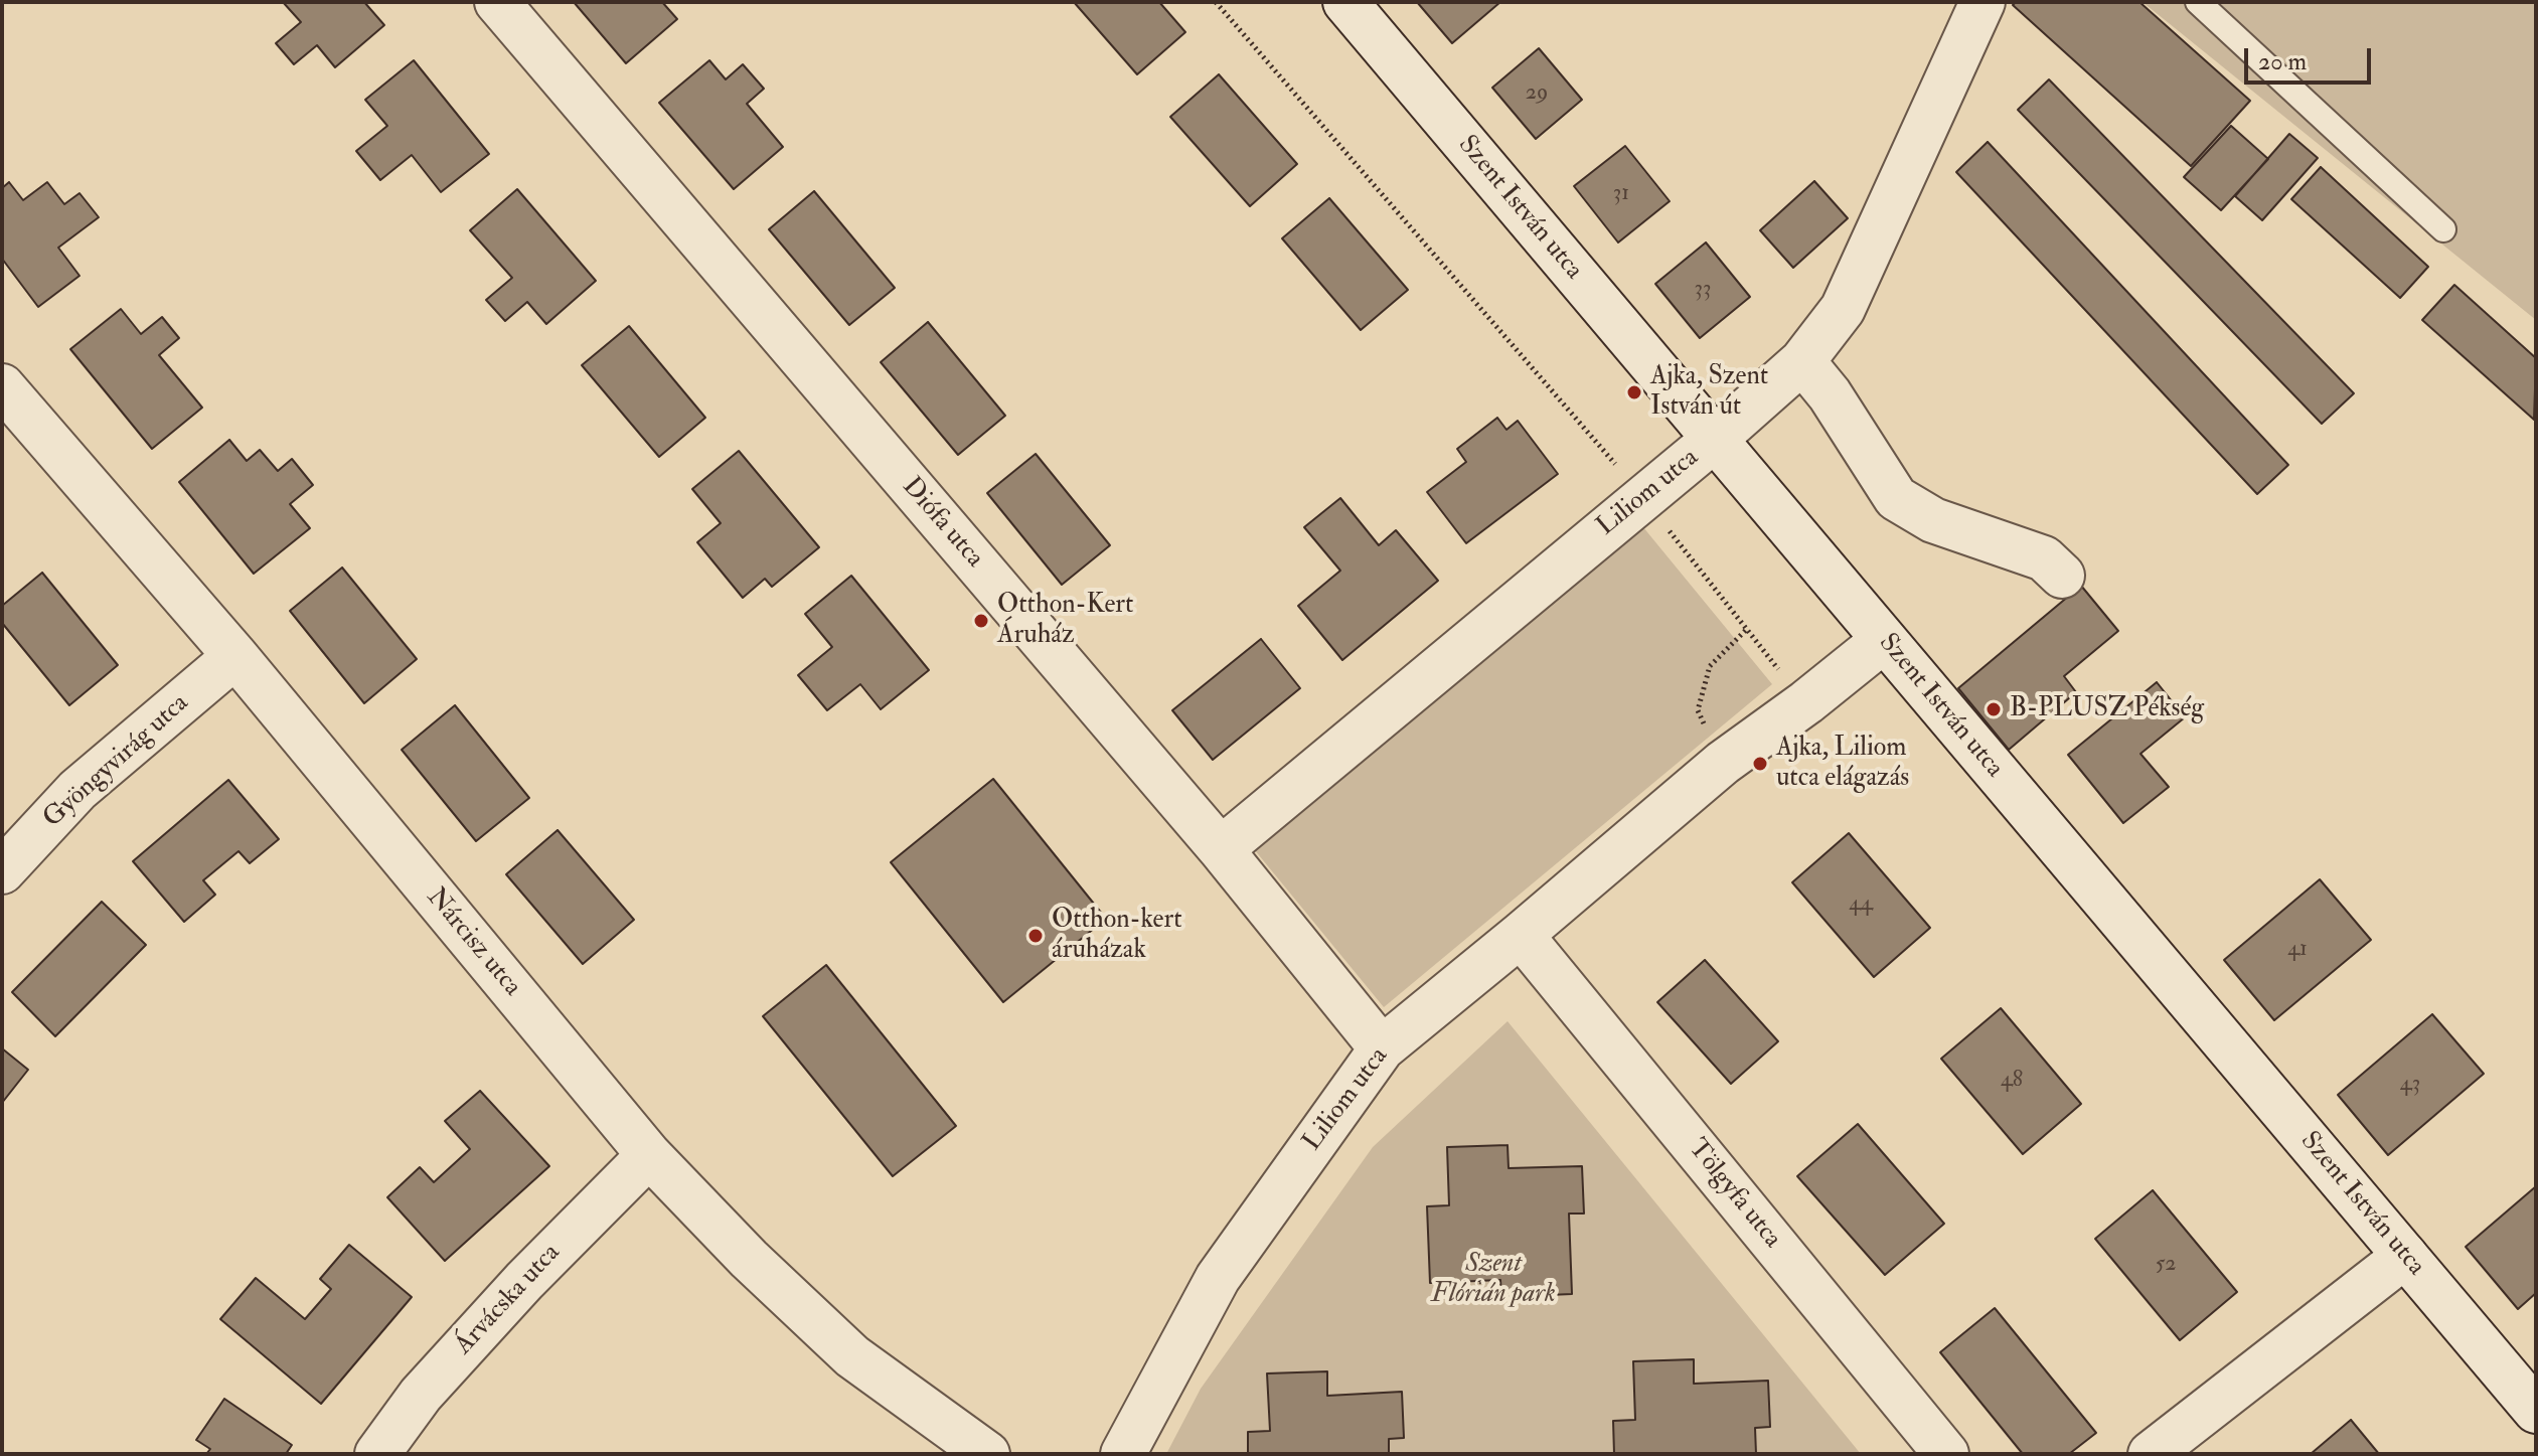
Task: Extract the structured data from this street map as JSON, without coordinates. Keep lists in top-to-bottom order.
{
  "streets": {
    "street": [
      "Szent István utca",
      "Liliom utca",
      "Diófa utca",
      "Gyöngyvirág utca",
      "Nárcisz utca",
      "Tölgyfa utca",
      "Árvácska utca"
    ]
  },
  "crossings": [
    ["Szent István utca", "Liliom utca"],
    ["Liliom utca", "Diófa utca"],
    ["Liliom utca", "Tölgyfa utca"],
    ["Gyöngyvirág utca", "Nárcisz utca"],
    ["Nárcisz utca", "Árvácska utca"]
  ],
  "parks": ["Szent Flórián park"],
  "places": [
    "Ajka, Szent István út",
    "Otthon-Kert Áruház",
    "B-PLUSZ Pékség",
    "Ajka, Liliom utca elágazás",
    "Otthon-kert áruházak"
  ],
  "house_numbers": [
    "29",
    "31",
    "33",
    "44",
    "41",
    "48",
    "43",
    "52"
  ],
  "scale_bar": "20 m"
}
